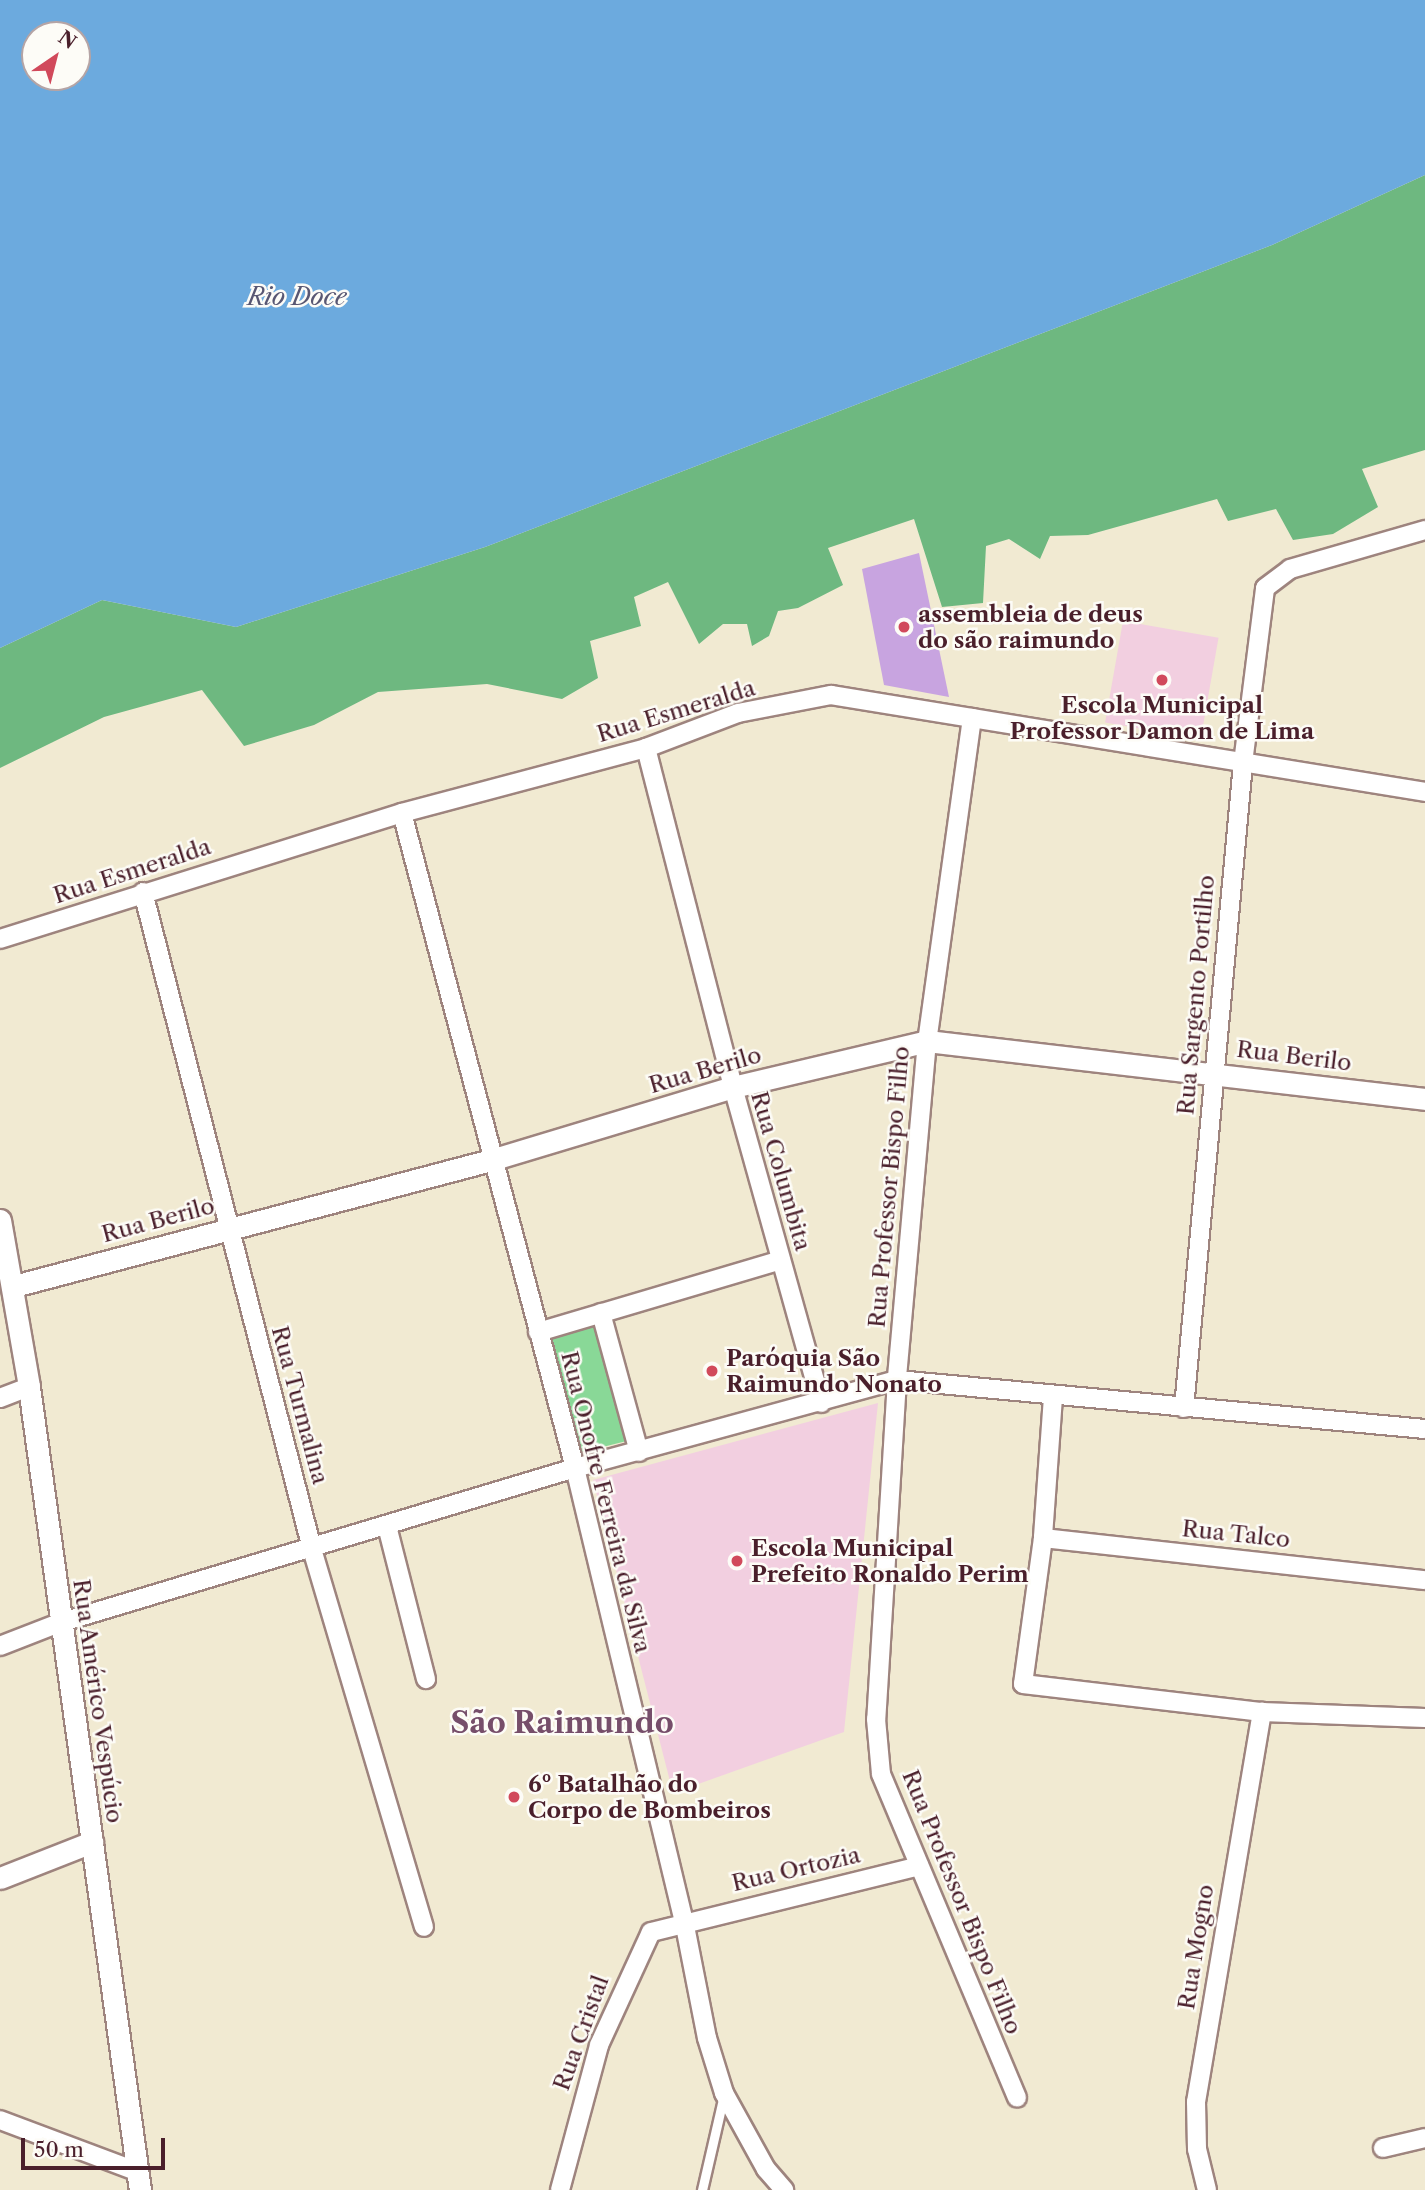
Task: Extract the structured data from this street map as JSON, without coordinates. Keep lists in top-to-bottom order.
{
  "streets": {
    "street": [
      "Rua Esmeralda",
      "Rua Sargento Portilho",
      "Rua Berilo",
      "Rua Columbita",
      "Rua Professor Bispo Filho",
      "Rua Turmalina",
      "Rua Onofre Ferreira da Silva",
      "Rua Talco",
      "Rua Américo Vespúcio",
      "Rua Ortozia",
      "Rua Mogno",
      "Rua Cristal"
    ]
  },
  "crossings": [
    ["Rua Esmeralda", "Rua Sargento Portilho"],
    ["Rua Esmeralda", "Rua Columbita"],
    ["Rua Esmeralda", "Rua Professor Bispo Filho"],
    ["Rua Esmeralda", "Rua Turmalina"],
    ["Rua Esmeralda", "Rua Onofre Ferreira da Silva"],
    ["Rua Sargento Portilho", "Rua Berilo"],
    ["Rua Berilo", "Rua Columbita"],
    ["Rua Berilo", "Rua Professor Bispo Filho"],
    ["Rua Berilo", "Rua Turmalina"],
    ["Rua Berilo", "Rua Onofre Ferreira da Silva"],
    ["Rua Berilo", "Rua Américo Vespúcio"],
    ["Rua Professor Bispo Filho", "Rua Ortozia"],
    ["Rua Onofre Ferreira da Silva", "Rua Ortozia"],
    ["Rua Onofre Ferreira da Silva", "Rua Cristal"],
    ["Rua Ortozia", "Rua Cristal"]
  ],
  "districts": ["São Raimundo"],
  "water": ["Rio Doce"],
  "places": [
    "assembleia de deus do são raimundo",
    "Escola Municipal Professor Damon de Lima",
    "Paróquia São Raimundo Nonato",
    "Escola Municipal Prefeito Ronaldo Perim",
    "6º Batalhão do Corpo de Bombeiros"
  ],
  "scale_bar": "50 m",
  "north": "top right"
}
